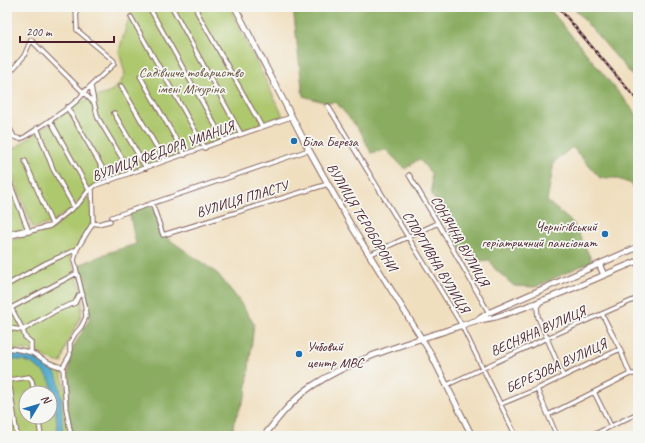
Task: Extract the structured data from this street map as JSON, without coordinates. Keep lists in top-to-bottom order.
{
  "streets": {
    "main road": ["ВУЛИЦЯ ТЕРОБОРОНИ"],
    "street": [
      "ВУЛИЦЯ ФЕДОРА УМАНЦЯ",
      "ВУЛИЦЯ ПЛАСТУ",
      "СОНЯЧНА ВУЛИЦЯ",
      "СПОРТИВНА ВУЛИЦЯ",
      "ВЕСНЯНА ВУЛИЦЯ",
      "БЕРЕЗОВА ВУЛИЦЯ"
    ]
  },
  "crossings": [
    ["ВУЛИЦЯ ФЕДОРА УМАНЦЯ", "ВУЛИЦЯ ТЕРОБОРОНИ"],
    ["ВУЛИЦЯ ПЛАСТУ", "ВУЛИЦЯ ТЕРОБОРОНИ"],
    ["ВУЛИЦЯ ТЕРОБОРОНИ", "ВЕСНЯНА ВУЛИЦЯ"],
    ["СПОРТИВНА ВУЛИЦЯ", "ВЕСНЯНА ВУЛИЦЯ"],
    ["СПОРТИВНА ВУЛИЦЯ", "БЕРЕЗОВА ВУЛИЦЯ"]
  ],
  "parks": ["Садівниче товариство імені Мічуріна"],
  "places": ["Біла Береза", "Чернігівський геріатричний пансіонат", "Учбовий центр МВС"],
  "scale_bar": "200 m",
  "north": "top right"
}
